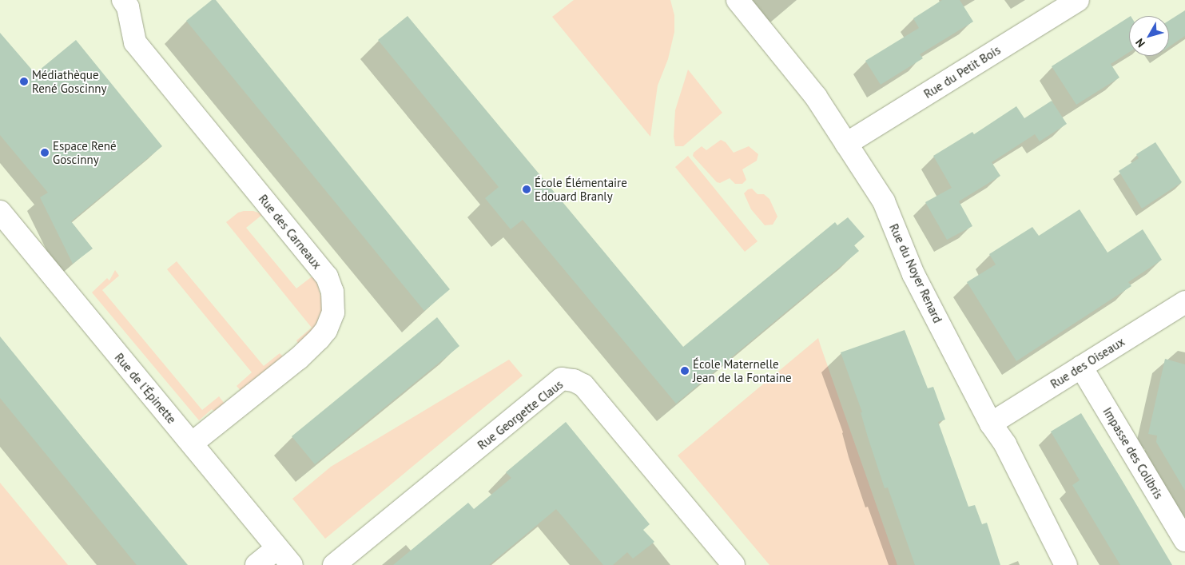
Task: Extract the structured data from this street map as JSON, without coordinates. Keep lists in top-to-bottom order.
{
  "streets": {
    "street": [
      "Rue du Petit Bois",
      "Rue des Carneaux",
      "Rue du Noyer Renard",
      "Rue des Oiseaux",
      "Rue de l'Épinette",
      "Rue Georgette Claus",
      "Impasse des Colibris"
    ]
  },
  "crossings": [
    ["Rue du Petit Bois", "Rue du Noyer Renard"],
    ["Rue des Carneaux", "Rue de l'Épinette"],
    ["Rue du Noyer Renard", "Rue des Oiseaux"],
    ["Rue des Oiseaux", "Impasse des Colibris"]
  ],
  "places": [
    "Médiathèque René Goscinny",
    "Espace René Goscinny",
    "École Élémentaire Edouard Branly",
    "École Maternelle Jean de la Fontaine"
  ],
  "north": "bottom left"
}
